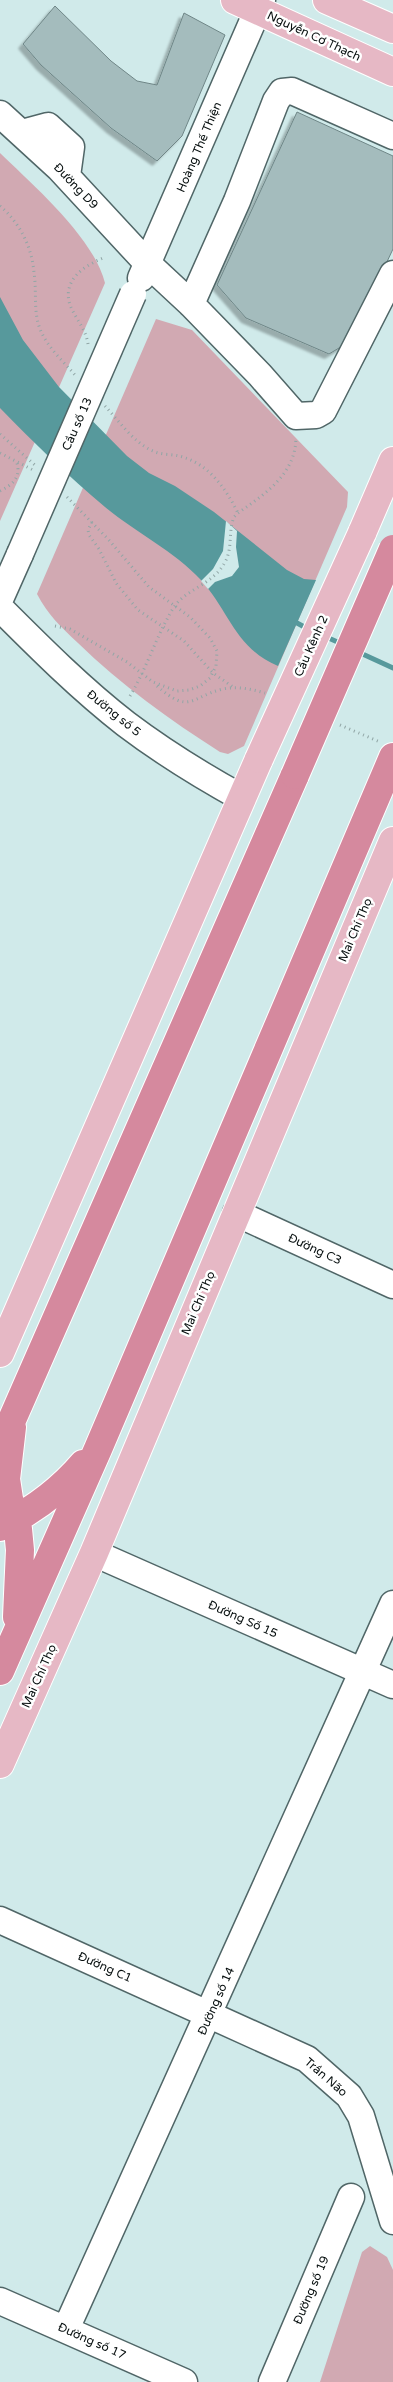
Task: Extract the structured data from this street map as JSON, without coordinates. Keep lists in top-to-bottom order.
{
  "streets": {
    "main road": ["Nguyễn Cơ Thạch", "Cầu Kênh 2", "Mai Chí Thọ"],
    "street": [
      "Hoàng Thế Thiện",
      "Đường D9",
      "Cầu số 13",
      "Đường số 5",
      "Đường C3",
      "Đường Số 15",
      "Đường C1",
      "Đường số 14",
      "Trần Não",
      "Đường số 19",
      "Đường số 17"
    ]
  },
  "crossings": [
    ["Nguyễn Cơ Thạch", "Hoàng Thế Thiện"],
    ["Hoàng Thế Thiện", "Đường D9"],
    ["Hoàng Thế Thiện", "Cầu số 13"],
    ["Cầu Kênh 2", "Đường số 5"],
    ["Mai Chí Thọ", "Đường C3"],
    ["Mai Chí Thọ", "Đường Số 15"],
    ["Đường Số 15", "Đường số 14"],
    ["Đường C1", "Đường số 14"],
    ["Đường C1", "Trần Não"],
    ["Đường số 14", "Trần Não"],
    ["Đường số 14", "Đường số 17"]
  ]
}
